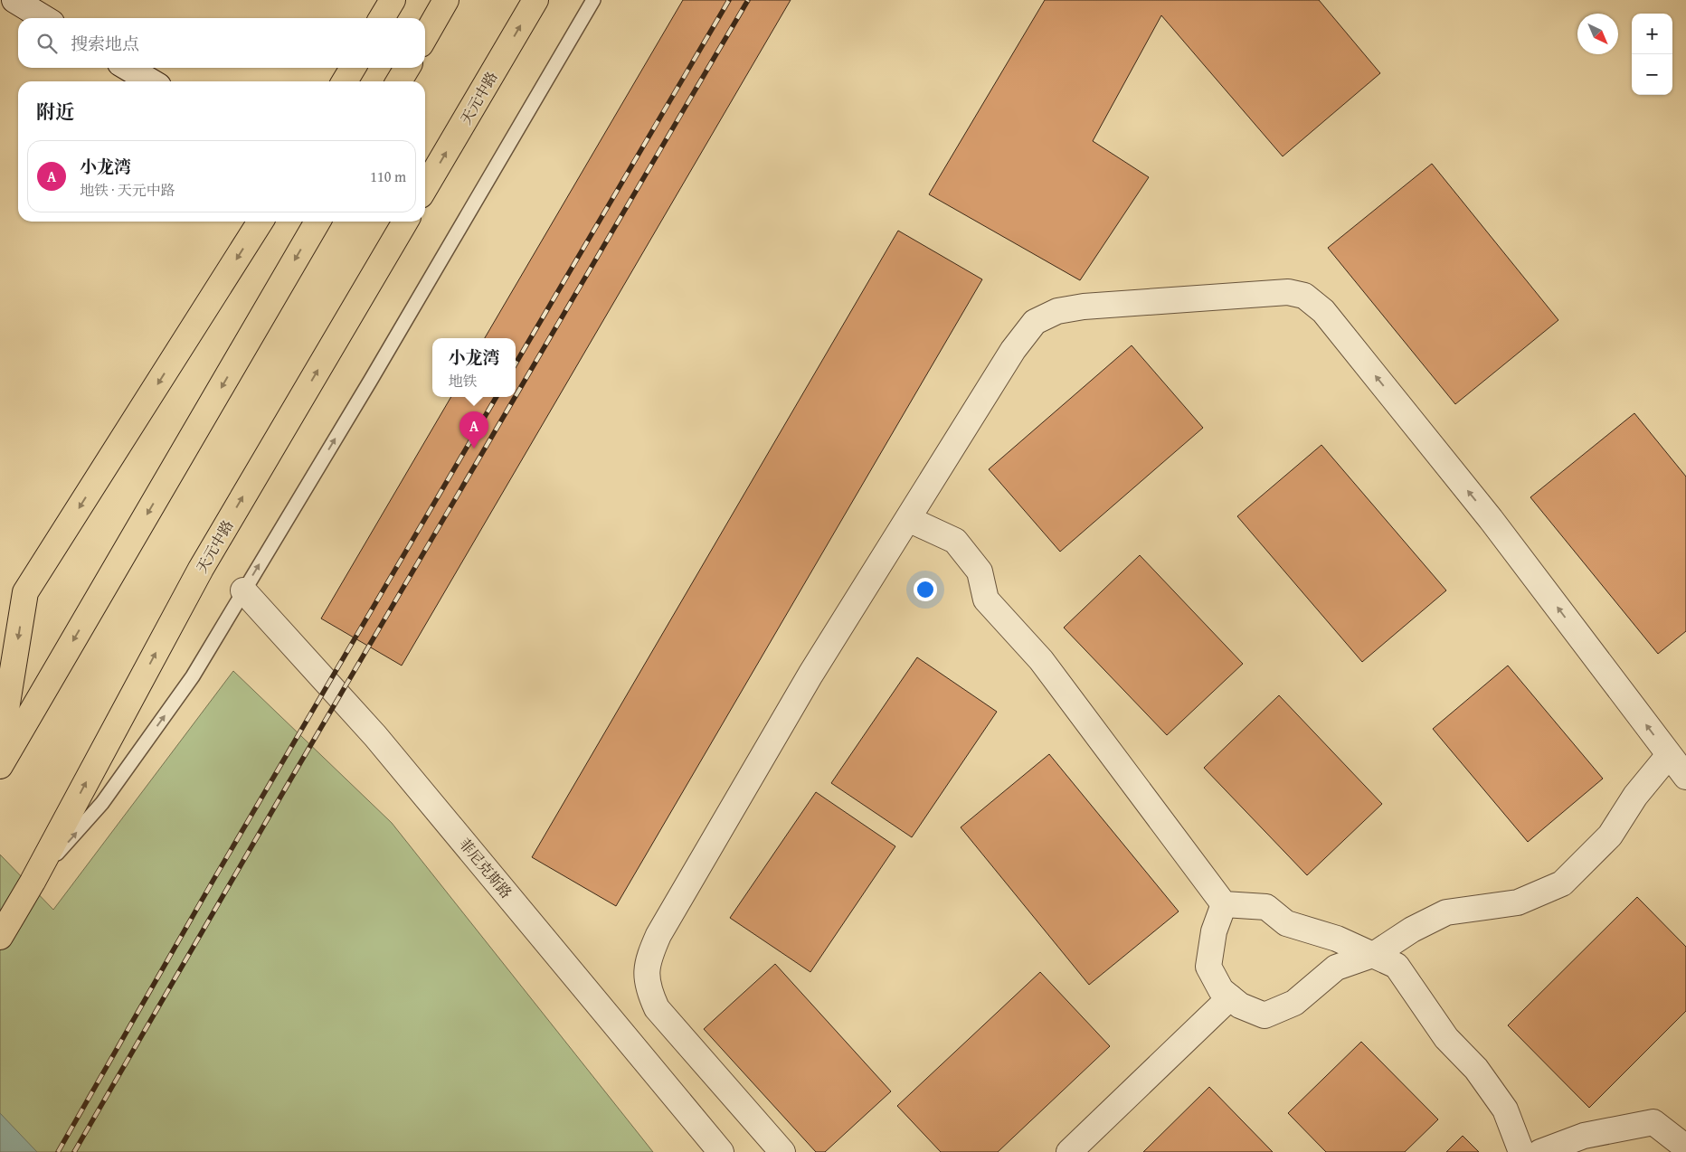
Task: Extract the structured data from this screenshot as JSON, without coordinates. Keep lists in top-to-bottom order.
{
  "streets": {
    "highway": ["天元中路"],
    "street": ["菲尼克斯路"]
  },
  "north": "bottom right",
  "page": {
    "map_buttons": ["+", "−"],
    "search": "搜索地点",
    "heading": "附近",
    "list": [
      {
        "mark": "A",
        "name": "小龙湾",
        "note": "地铁 · 天元中路",
        "value": "110 m"
      }
    ],
    "popup": ["小龙湾", "地铁"],
    "pins": "A"
  }
}
